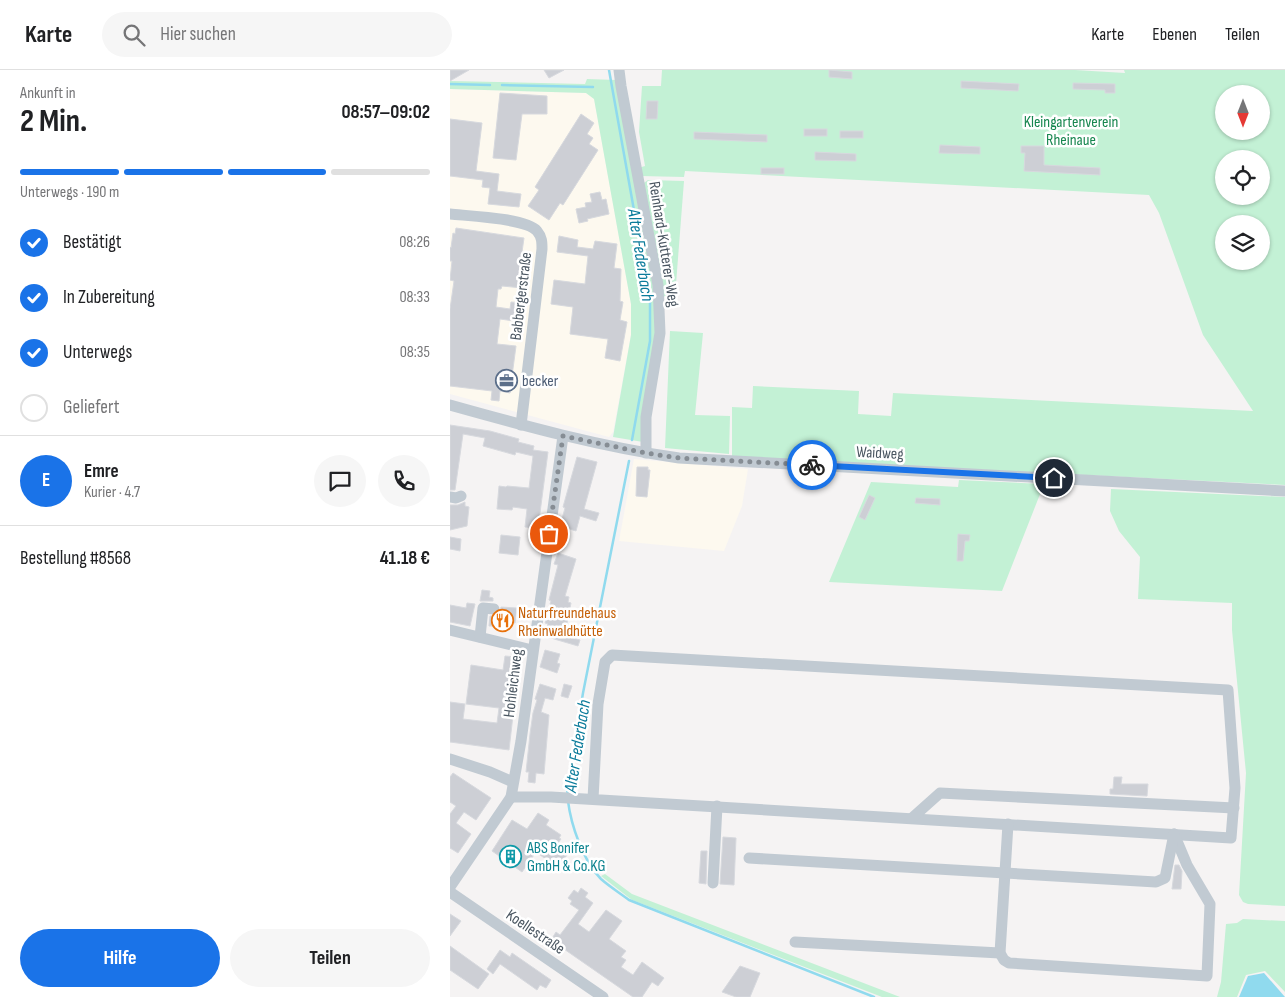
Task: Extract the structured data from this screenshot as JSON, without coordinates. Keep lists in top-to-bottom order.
{
  "streets": {
    "street": [
      "Reinhard-Kutterer-Weg",
      "Babbergerstraße",
      "Waidweg",
      "Hohleichweg",
      "Koellestraße"
    ]
  },
  "crossings": [
    ["Reinhard-Kutterer-Weg", "Waidweg"],
    ["Babbergerstraße", "Waidweg"],
    ["Waidweg", "Hohleichweg"]
  ],
  "water": ["Alter Federbach"],
  "parks": ["Kleingartenverein Rheinaue"],
  "places": {
    "office": ["becker"],
    "restaurant": ["Naturfreundehaus Rheinwaldhütte"],
    "building": ["ABS Bonifer GmbH & Co.KG"]
  },
  "north": "bottom",
  "page": {
    "header": "Karte",
    "search": "Hier suchen",
    "nav": ["Karte", "Ebenen", "Teilen"],
    "heading": ["2 Min.", "Ankunft in", "08:57–09:02"],
    "panel": [
      "Emre",
      "Kurier · 4.7",
      "Bestellung #8568",
      "41.18 €"
    ],
    "bar": "Unterwegs · 190 m",
    "list": [
      ["Bestätigt", "08:26"],
      ["In Zubereitung", "08:33"],
      ["Unterwegs", "08:35"],
      "Geliefert"
    ],
    "round": "E",
    "buttons": ["Hilfe", "Teilen"]
  }
}
